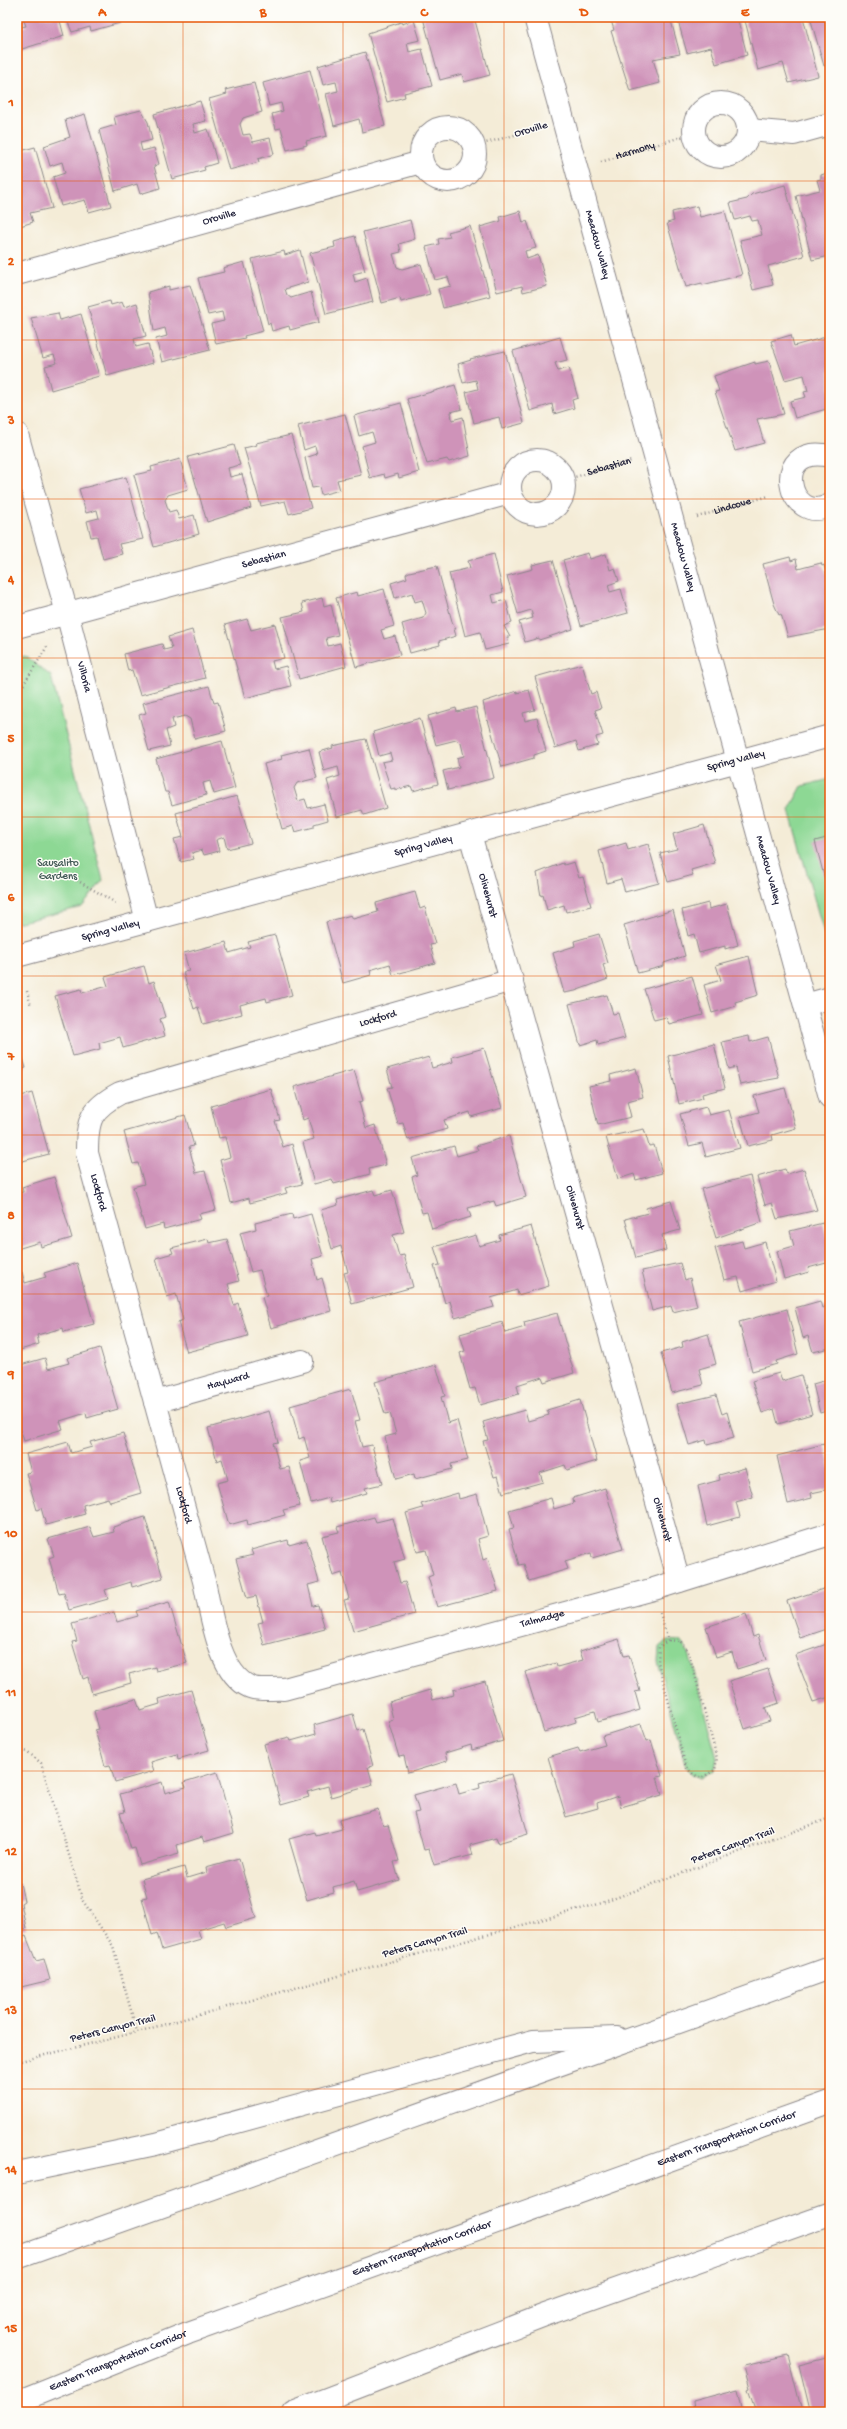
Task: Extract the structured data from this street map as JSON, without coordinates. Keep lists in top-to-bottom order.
{
  "streets": {
    "main road": [
      "Oroville",
      "Meadow Valley",
      "Sebastian",
      "Villoria",
      "Spring Valley",
      "Olivehurst",
      "Lockford",
      "Hayward",
      "Talmadge",
      "Eastern Transportation Corridor"
    ],
    "path": ["Harmony", "Lindcove", "Peters Canyon Trail"]
  },
  "crossings": [
    ["Oroville", "Meadow Valley"],
    ["Harmony", "Meadow Valley"],
    ["Meadow Valley", "Sebastian"],
    ["Meadow Valley", "Lindcove"],
    ["Meadow Valley", "Spring Valley"],
    ["Sebastian", "Villoria"],
    ["Villoria", "Spring Valley"],
    ["Spring Valley", "Olivehurst"],
    ["Olivehurst", "Lockford"],
    ["Olivehurst", "Talmadge"],
    ["Lockford", "Hayward"],
    ["Lockford", "Talmadge"]
  ],
  "parks": ["Sausalito Gardens"],
  "grid": {
    "columns": [
      "A",
      "B",
      "C",
      "D",
      "E"
    ],
    "rows": [
      "1",
      "2",
      "3",
      "4",
      "5",
      "6",
      "7",
      "8",
      "9",
      "10",
      "11",
      "12",
      "13",
      "14",
      "15"
    ]
  }
}
